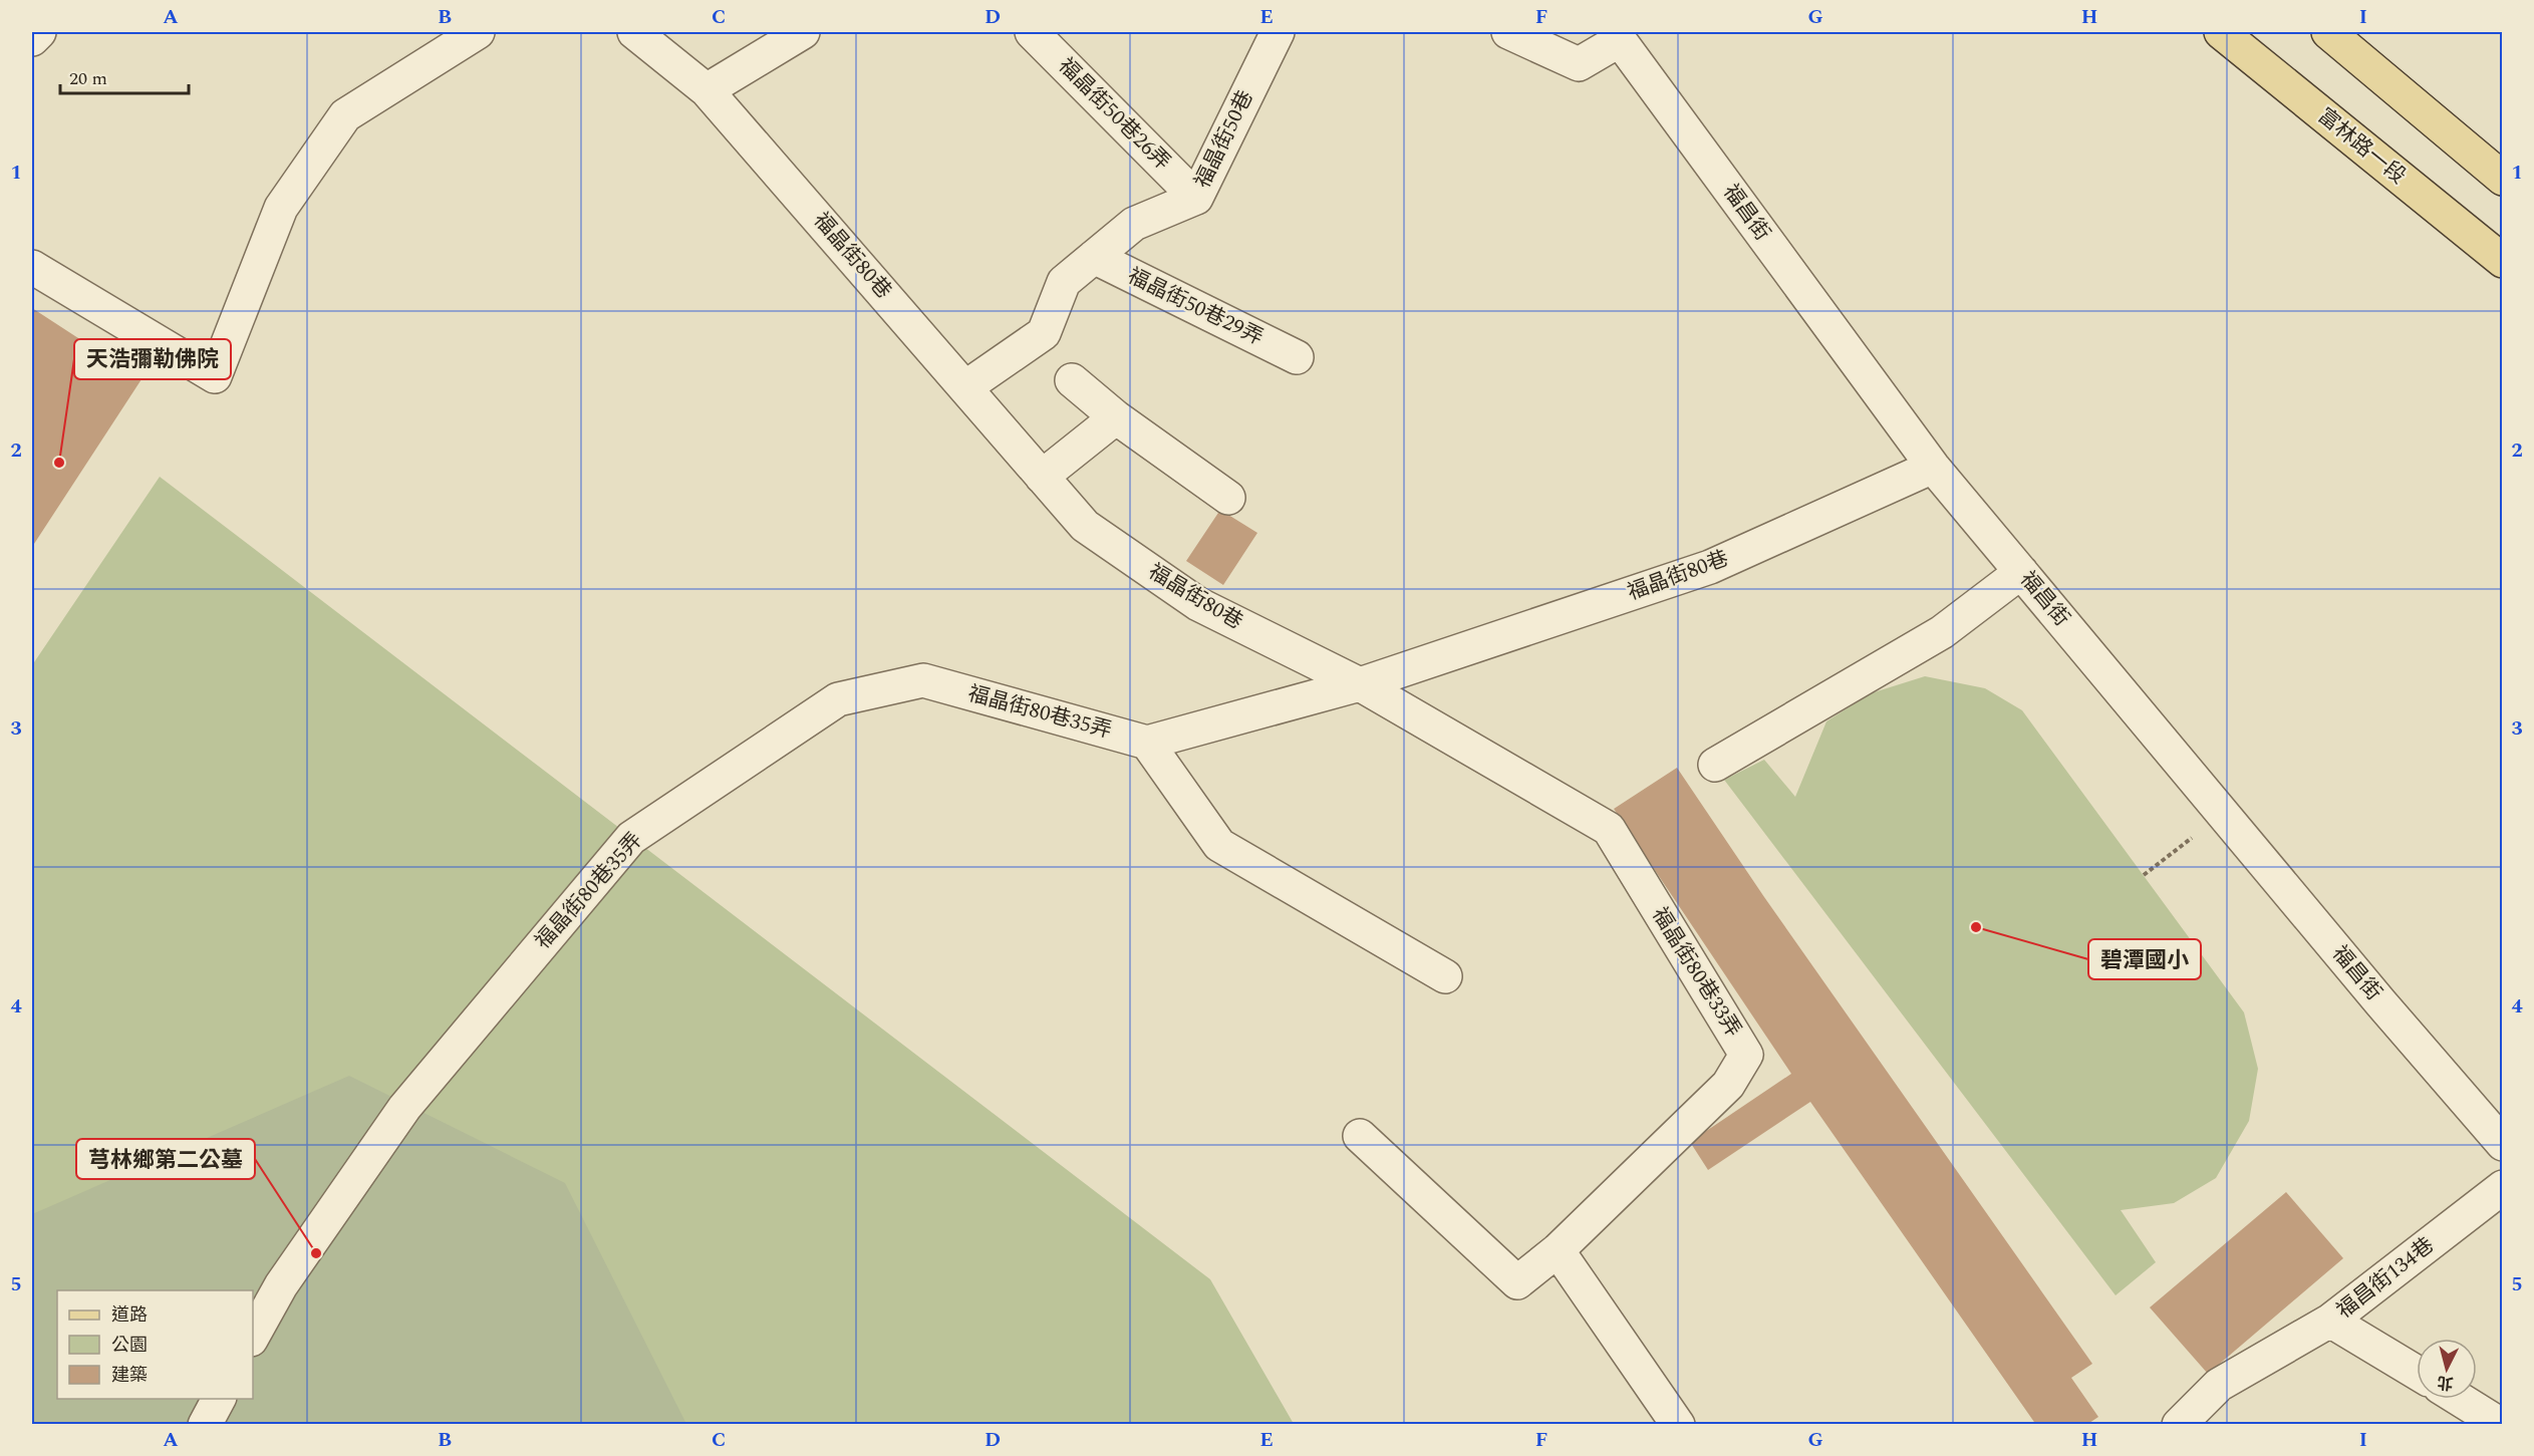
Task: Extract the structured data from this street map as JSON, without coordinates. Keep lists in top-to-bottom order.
{
  "streets": {
    "main road": ["富林路一段"],
    "street": [
      "福晶街50巷26弄",
      "福晶街50巷",
      "福昌街",
      "福晶街80巷",
      "福晶街50巷29弄",
      "福晶街80巷35弄",
      "福晶街80巷33弄",
      "福昌街134巷"
    ]
  },
  "crossings": [
    ["福晶街50巷26弄", "福晶街50巷"],
    ["福晶街50巷", "福晶街80巷"],
    ["福晶街50巷", "福晶街50巷29弄"],
    ["福昌街", "福晶街80巷"],
    ["福晶街80巷", "福晶街80巷33弄"]
  ],
  "places": ["天浩彌勒佛院", "碧潭國小", "芎林鄉第二公墓"],
  "legend": ["道路", "公園", "建築"],
  "scale_bar": "20 m",
  "north": "bottom",
  "grid": {
    "columns": [
      "A",
      "B",
      "C",
      "D",
      "E",
      "F",
      "G",
      "H",
      "I"
    ],
    "rows": [
      "1",
      "2",
      "3",
      "4",
      "5"
    ]
  }
}
